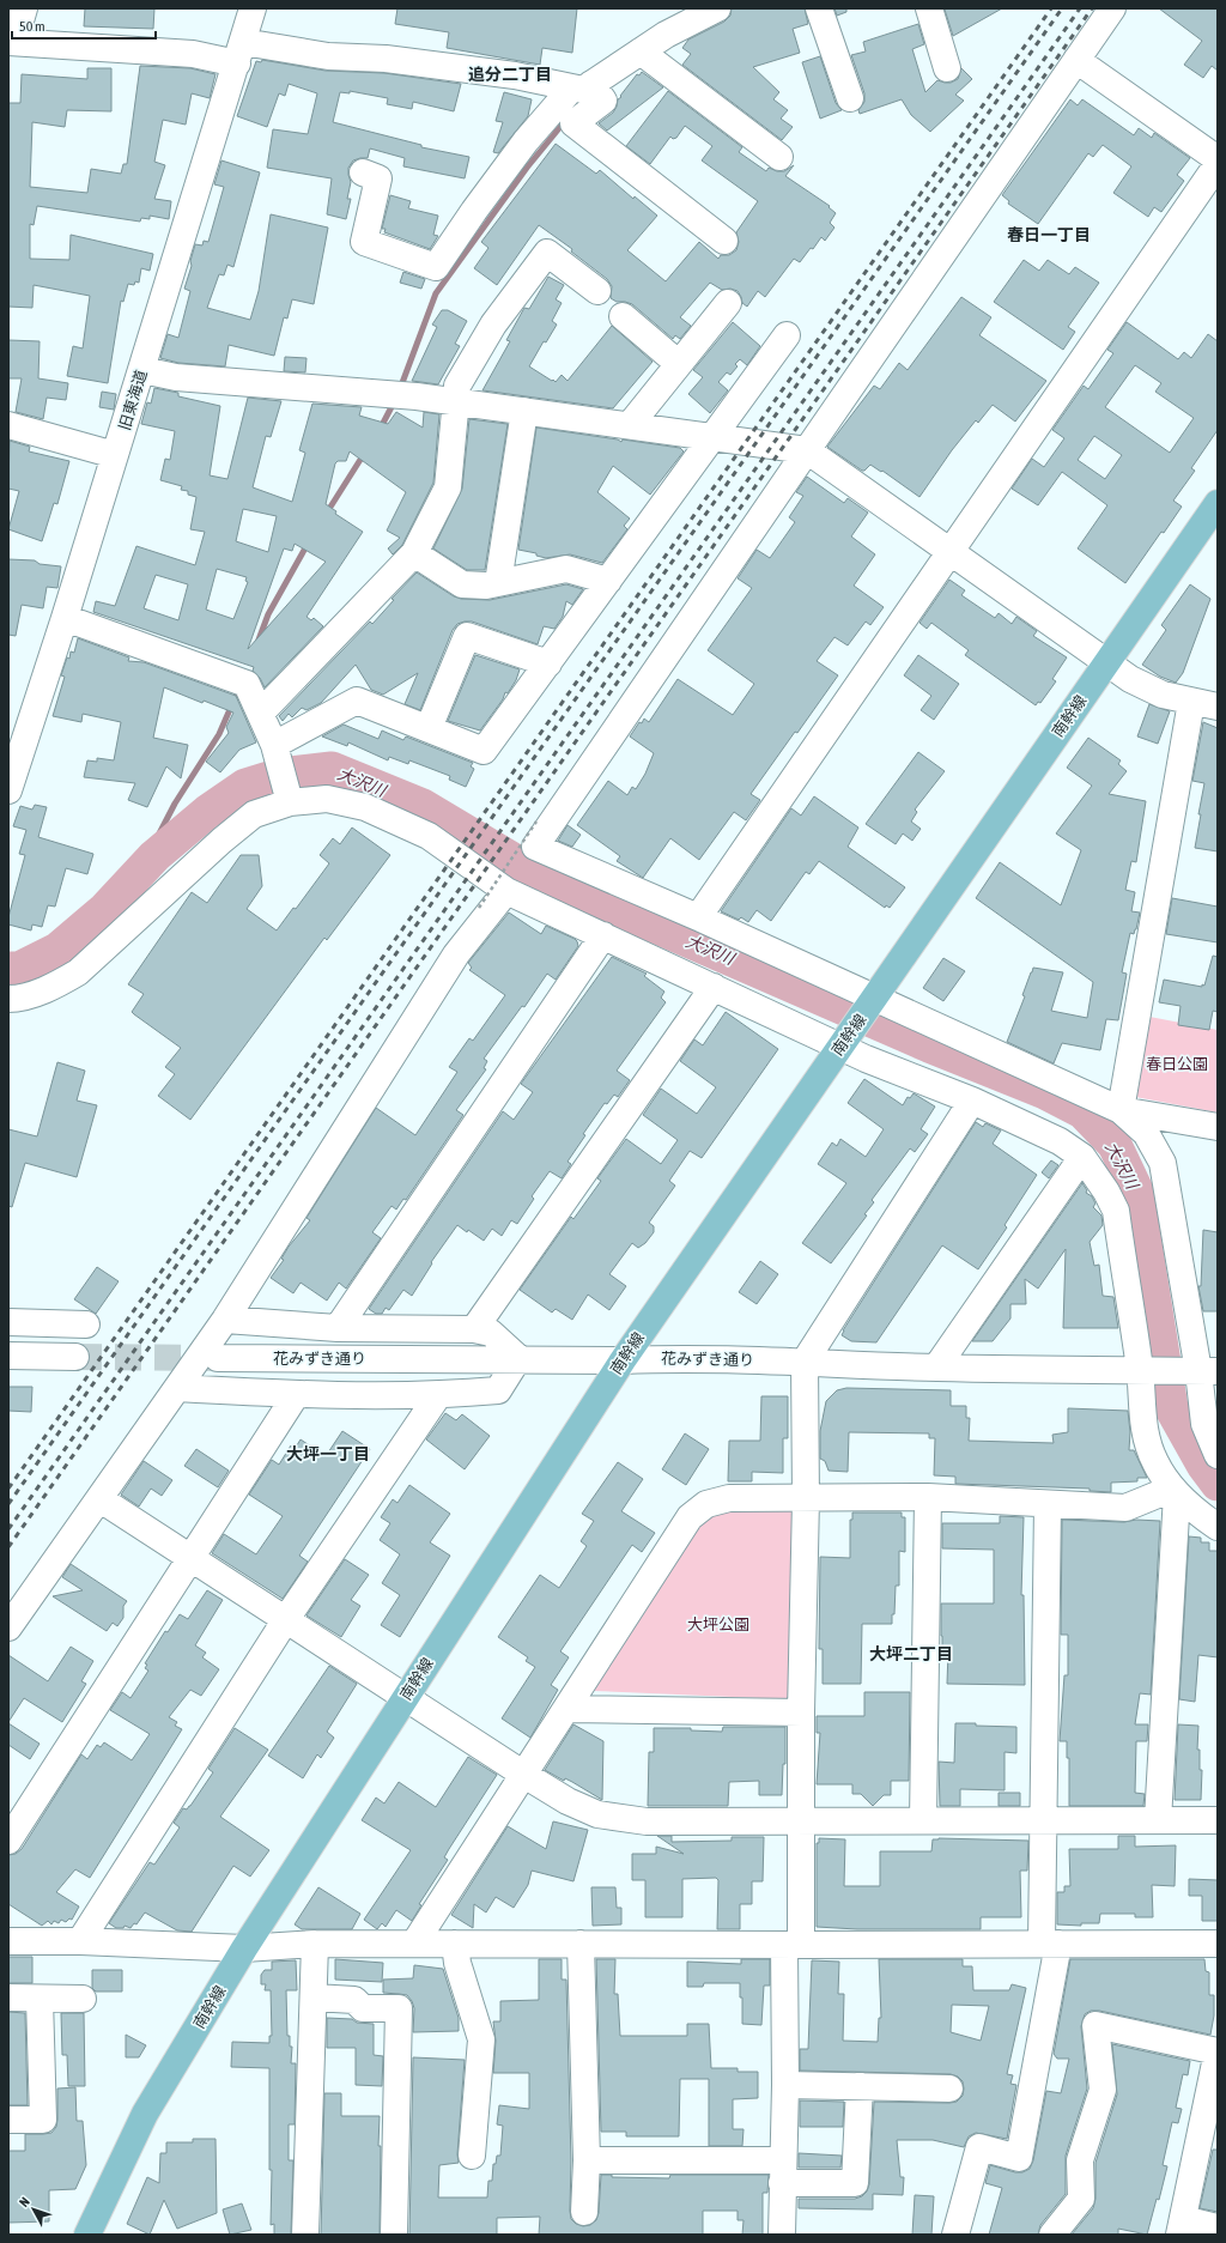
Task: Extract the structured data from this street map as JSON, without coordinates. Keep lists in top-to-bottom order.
{
  "streets": {
    "main road": ["南幹線"],
    "street": ["旧東海道", "花みずき通り"]
  },
  "crossings": [
    ["南幹線", "花みずき通り"]
  ],
  "districts": [
    "追分二丁目",
    "春日一丁目",
    "大坪一丁目",
    "大坪二丁目"
  ],
  "water": ["大沢川"],
  "parks": ["春日公園", "大坪公園"],
  "scale_bar": "50 m",
  "north": "top left"
}
